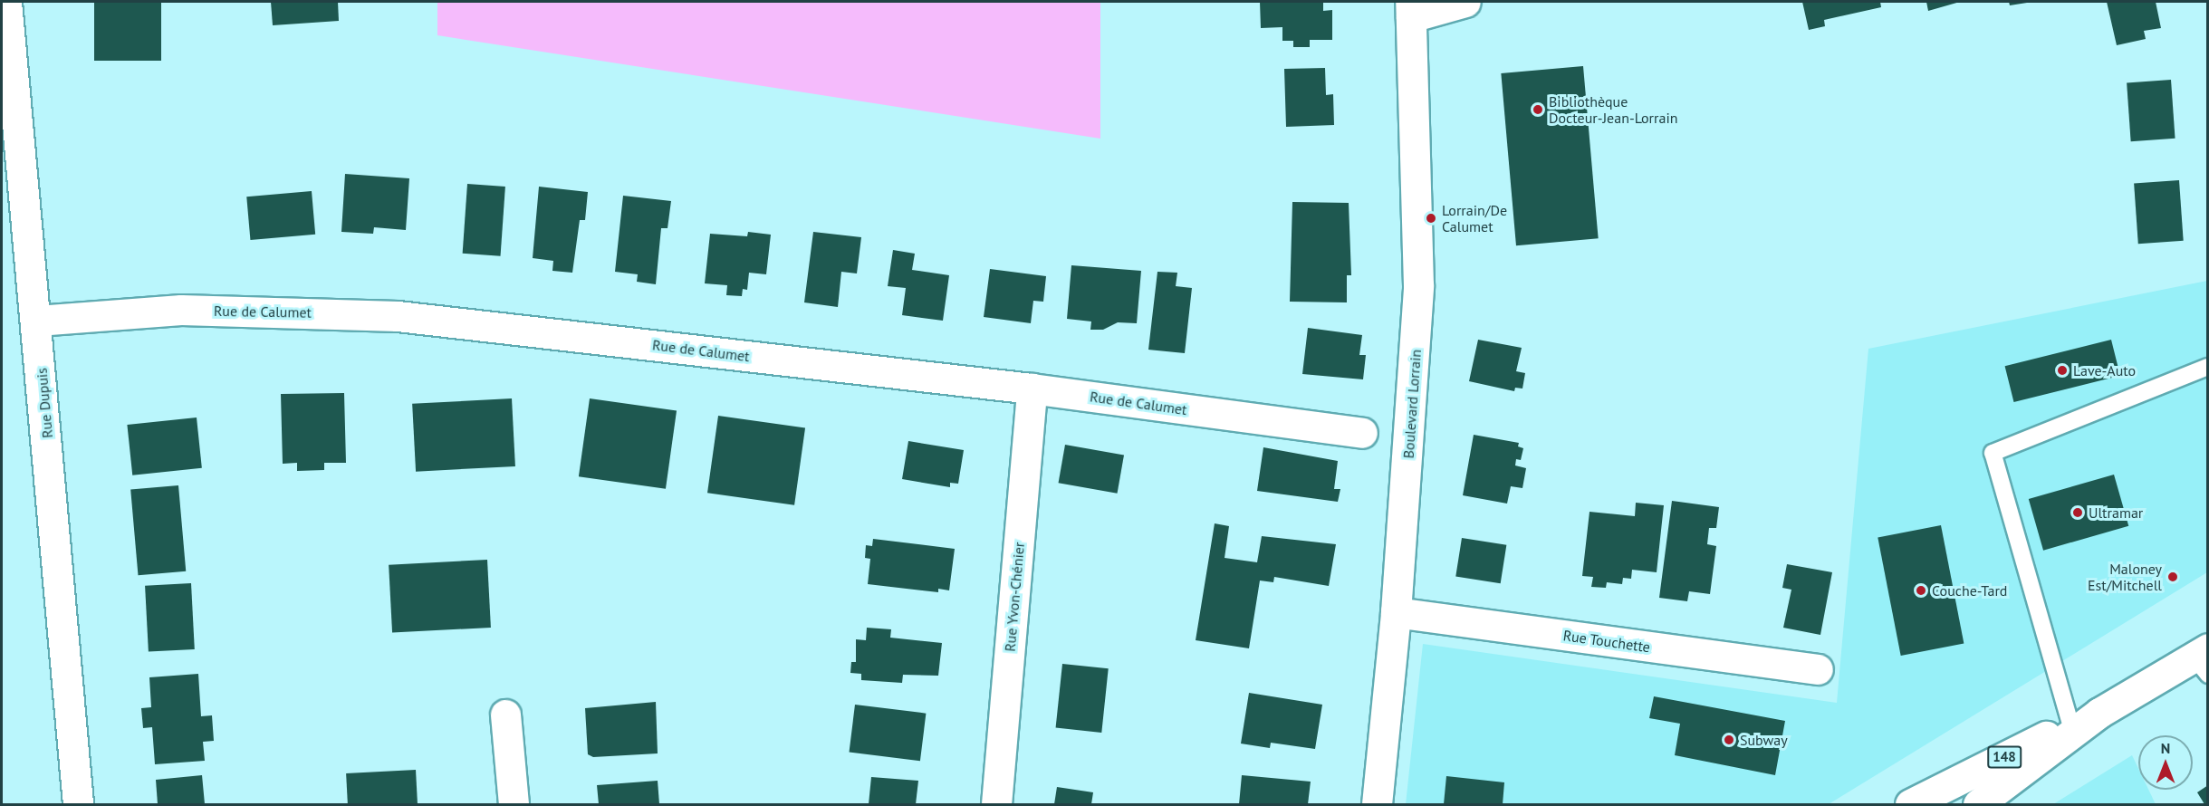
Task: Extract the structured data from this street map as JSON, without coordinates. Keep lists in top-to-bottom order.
{
  "streets": {
    "street": [
      "Rue de Calumet",
      "Rue Dupuis",
      "Boulevard Lorrain",
      "Rue Yvon-Chénier",
      "Rue Touchette",
      "148"
    ]
  },
  "crossings": [
    ["Rue de Calumet", "Rue Dupuis"],
    ["Rue de Calumet", "Rue Yvon-Chénier"],
    ["Boulevard Lorrain", "Rue Touchette"]
  ],
  "places": [
    "Bibliothèque Docteur-Jean-Lorrain",
    "Lorrain/De Calumet",
    "Lave-Auto",
    "Ultramar",
    "Maloney Est/Mitchell",
    "Couche-Tard",
    "Subway"
  ],
  "north": "top"
}
